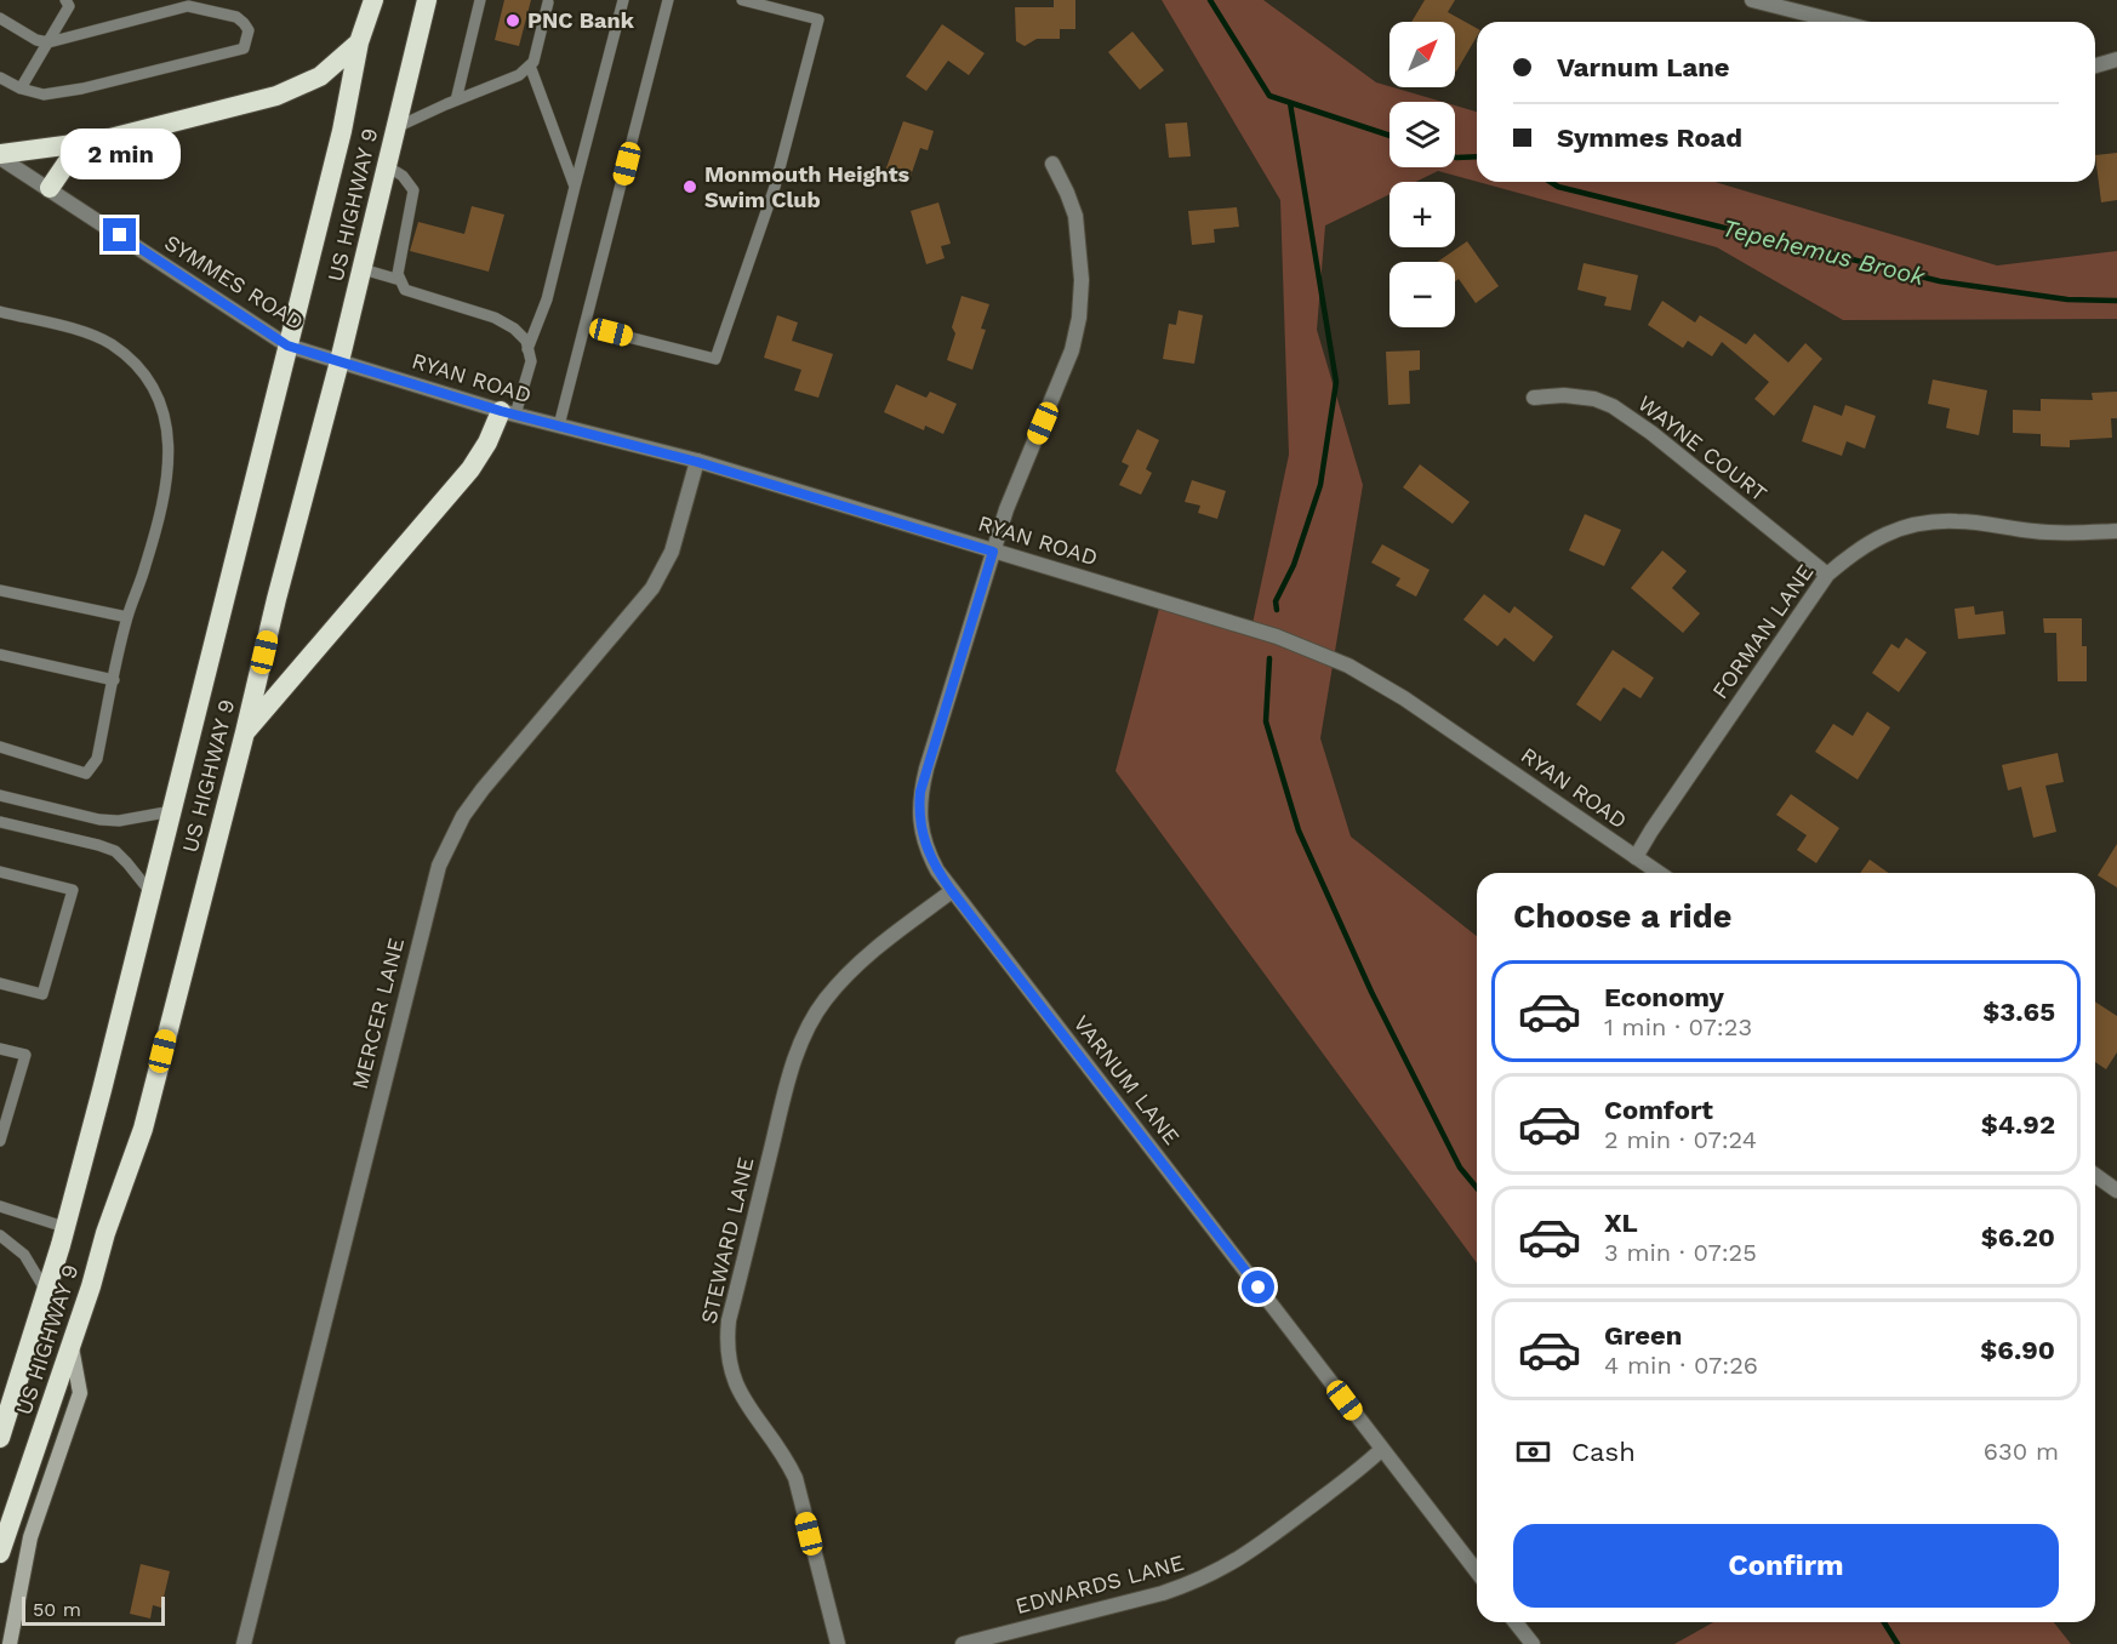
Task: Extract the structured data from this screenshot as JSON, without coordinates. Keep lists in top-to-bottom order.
{
  "streets": {
    "highway": ["US HIGHWAY 9"],
    "street": [
      "SYMMES ROAD",
      "RYAN ROAD",
      "WAYNE COURT",
      "FORMAN LANE",
      "MERCER LANE",
      "VARNUM LANE",
      "STEWARD LANE",
      "EDWARDS LANE"
    ]
  },
  "crossings": [
    ["US HIGHWAY 9", "SYMMES ROAD"],
    ["US HIGHWAY 9", "RYAN ROAD"],
    ["SYMMES ROAD", "RYAN ROAD"],
    ["RYAN ROAD", "FORMAN LANE"],
    ["RYAN ROAD", "MERCER LANE"],
    ["RYAN ROAD", "VARNUM LANE"],
    ["WAYNE COURT", "FORMAN LANE"],
    ["VARNUM LANE", "STEWARD LANE"],
    ["VARNUM LANE", "EDWARDS LANE"]
  ],
  "water": ["Tepehemus Brook"],
  "places": ["PNC Bank", "Monmouth Heights Swim Club"],
  "scale_bar": "50 m",
  "north": "top right",
  "page": {
    "map_buttons": ["+", "−"],
    "banner": ["Varnum Lane", "Symmes Road"],
    "bubble": "2 min",
    "heading": "Choose a ride",
    "list": [
      {
        "name": "Economy",
        "note": "1 min · 07:23",
        "value": "$3.65"
      },
      {
        "name": "Comfort",
        "note": "2 min · 07:24",
        "value": "$4.92"
      },
      {
        "name": "XL",
        "note": "3 min · 07:25",
        "value": "$6.20"
      },
      {
        "name": "Green",
        "note": "4 min · 07:26",
        "value": "$6.90"
      }
    ],
    "pay": ["Cash", "630 m"],
    "buttons": "Confirm",
    "scale": "50 m"
  }
}
